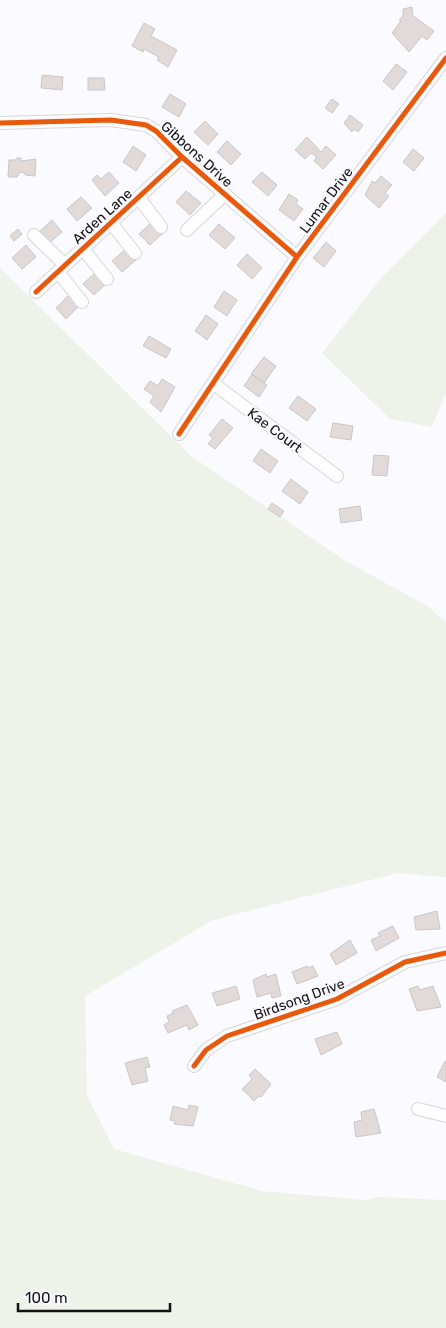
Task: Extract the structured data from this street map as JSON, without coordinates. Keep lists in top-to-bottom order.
{
  "streets": {
    "street": [
      "Gibbons Drive",
      "Lumar Drive",
      "Arden Lane",
      "Kae Court",
      "Birdsong Drive"
    ]
  },
  "crossings": [
    ["Gibbons Drive", "Lumar Drive"],
    ["Gibbons Drive", "Arden Lane"],
    ["Lumar Drive", "Kae Court"]
  ],
  "scale_bar": "100 m"
}
